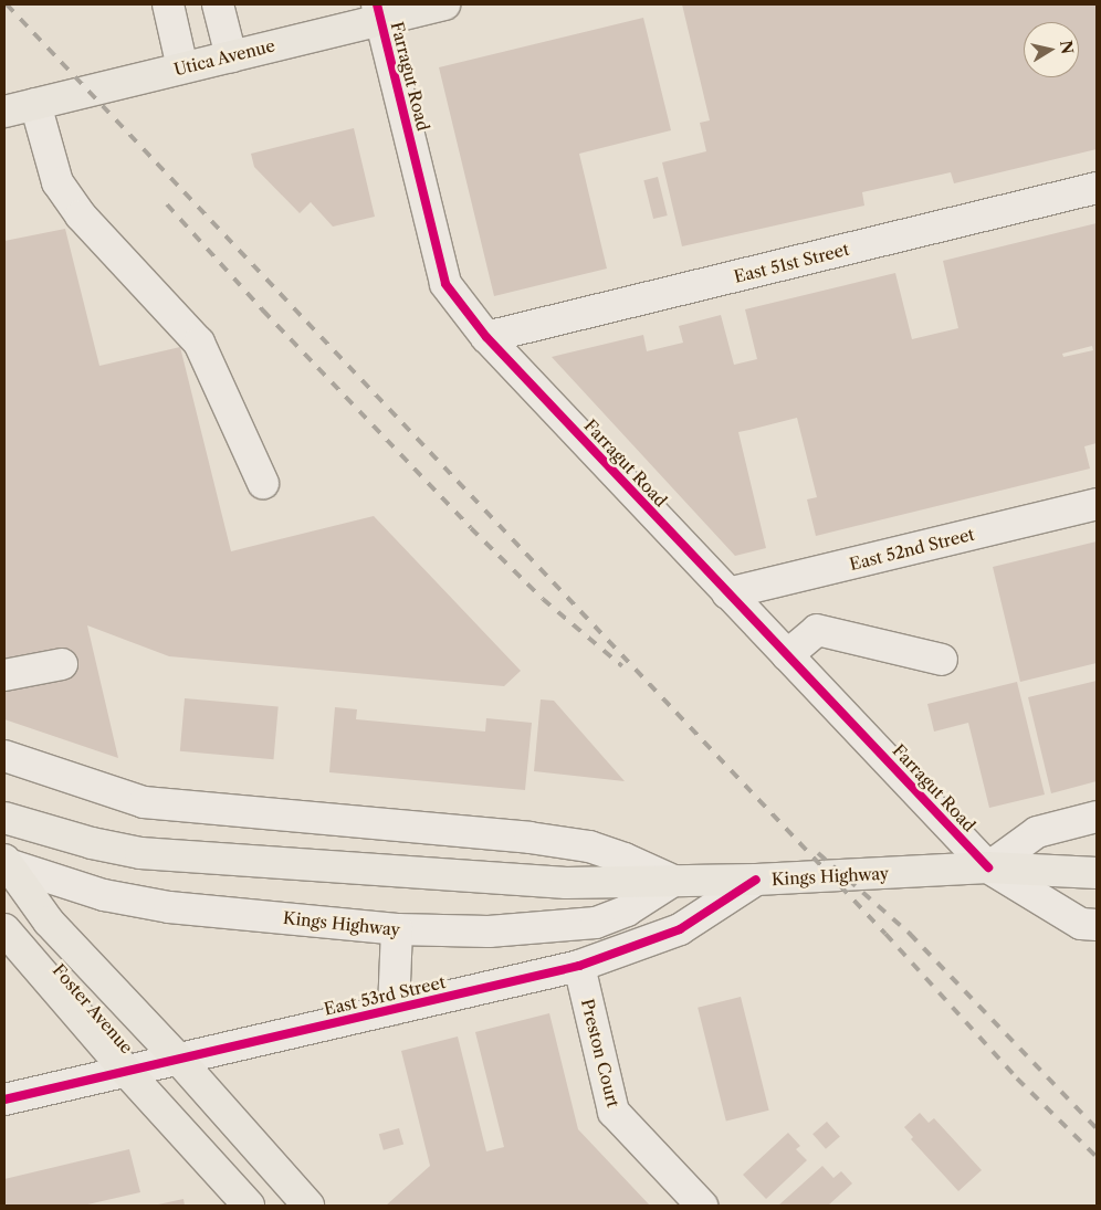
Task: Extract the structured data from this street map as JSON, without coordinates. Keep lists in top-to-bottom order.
{
  "streets": {
    "main road": ["Utica Avenue", "Kings Highway", "Foster Avenue"],
    "street": [
      "Farragut Road",
      "East 51st Street",
      "East 52nd Street",
      "East 53rd Street",
      "Preston Court"
    ]
  },
  "crossings": [
    ["Utica Avenue", "Farragut Road"],
    ["Farragut Road", "East 51st Street"],
    ["Farragut Road", "East 52nd Street"],
    ["Farragut Road", "Kings Highway"],
    ["Kings Highway", "East 53rd Street"],
    ["Kings Highway", "Foster Avenue"],
    ["East 53rd Street", "Foster Avenue"],
    ["East 53rd Street", "Preston Court"]
  ],
  "north": "right"
}
